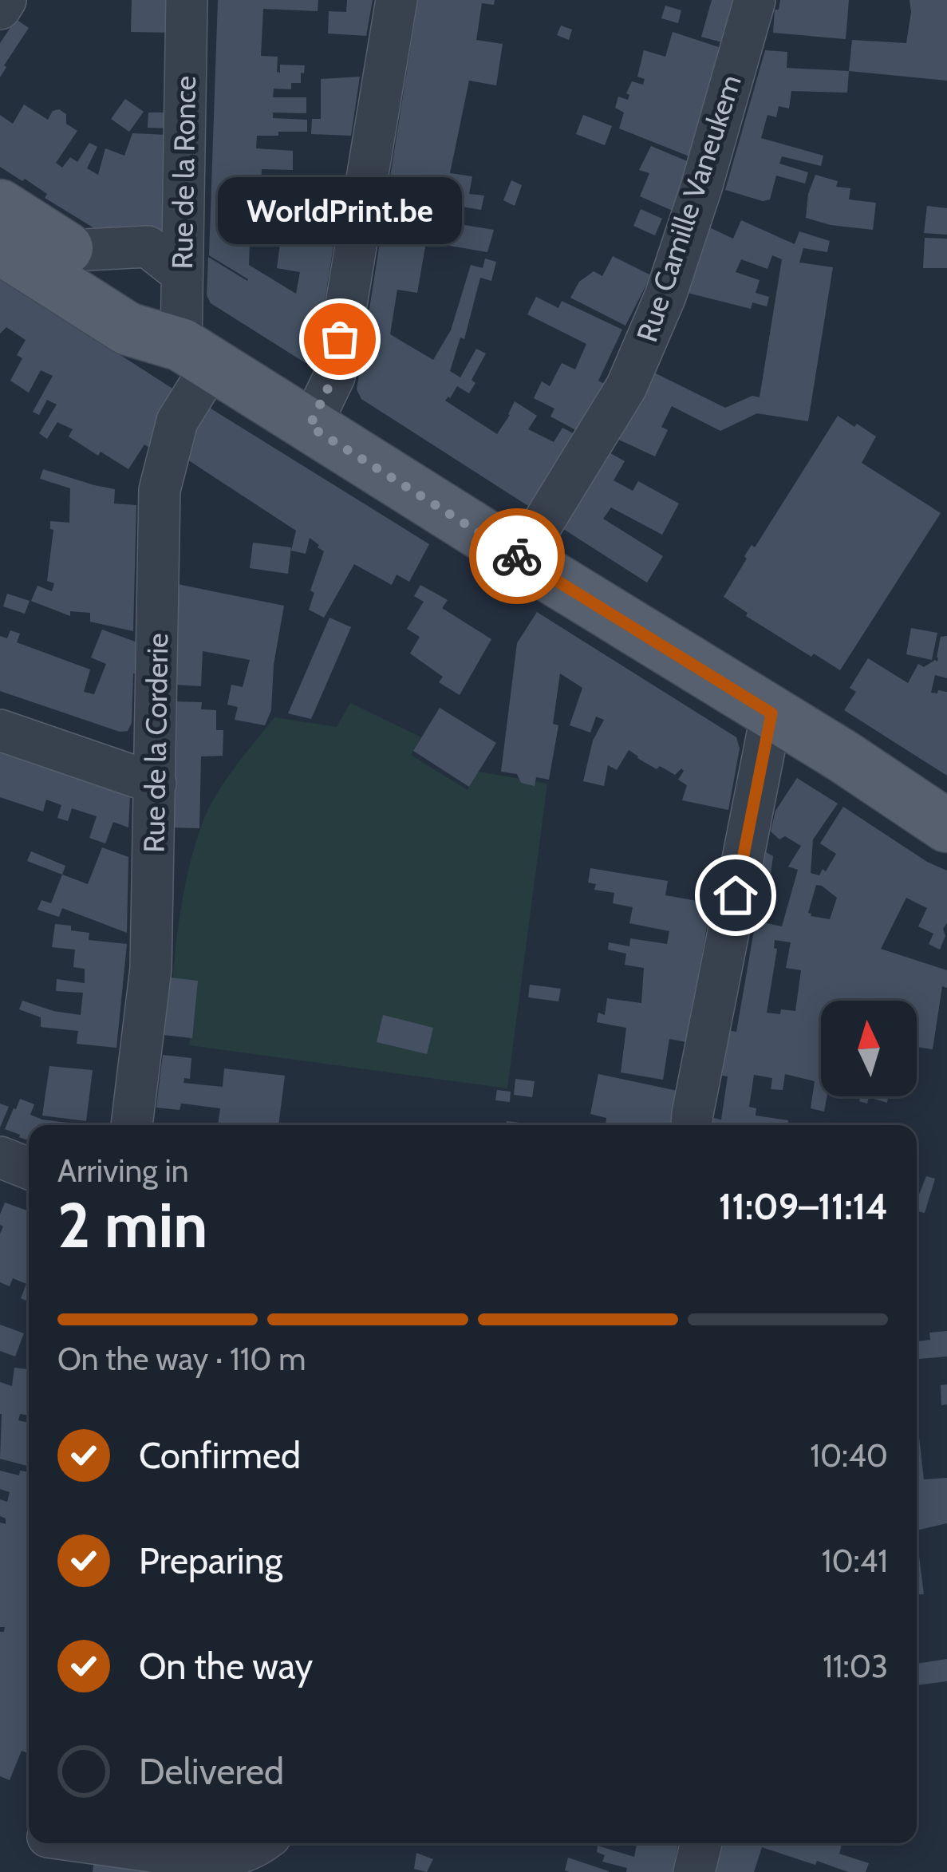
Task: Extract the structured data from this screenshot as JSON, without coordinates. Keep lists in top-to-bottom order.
{
  "streets": {
    "street": ["Rue de la Ronce", "Rue Camille Vaneukem", "Rue de la Corderie"]
  },
  "crossings": [
    ["Rue de la Ronce", "Rue de la Corderie"]
  ],
  "places": ["WorldPrint.be"],
  "north": "top",
  "page": {
    "bubble": "WorldPrint.be",
    "heading": ["2 min", "Arriving in", "11:09–11:14"],
    "bar": "On the way · 110 m",
    "list": [
      ["Confirmed", "10:40"],
      ["Preparing", "10:41"],
      ["On the way", "11:03"],
      "Delivered"
    ]
  }
}
